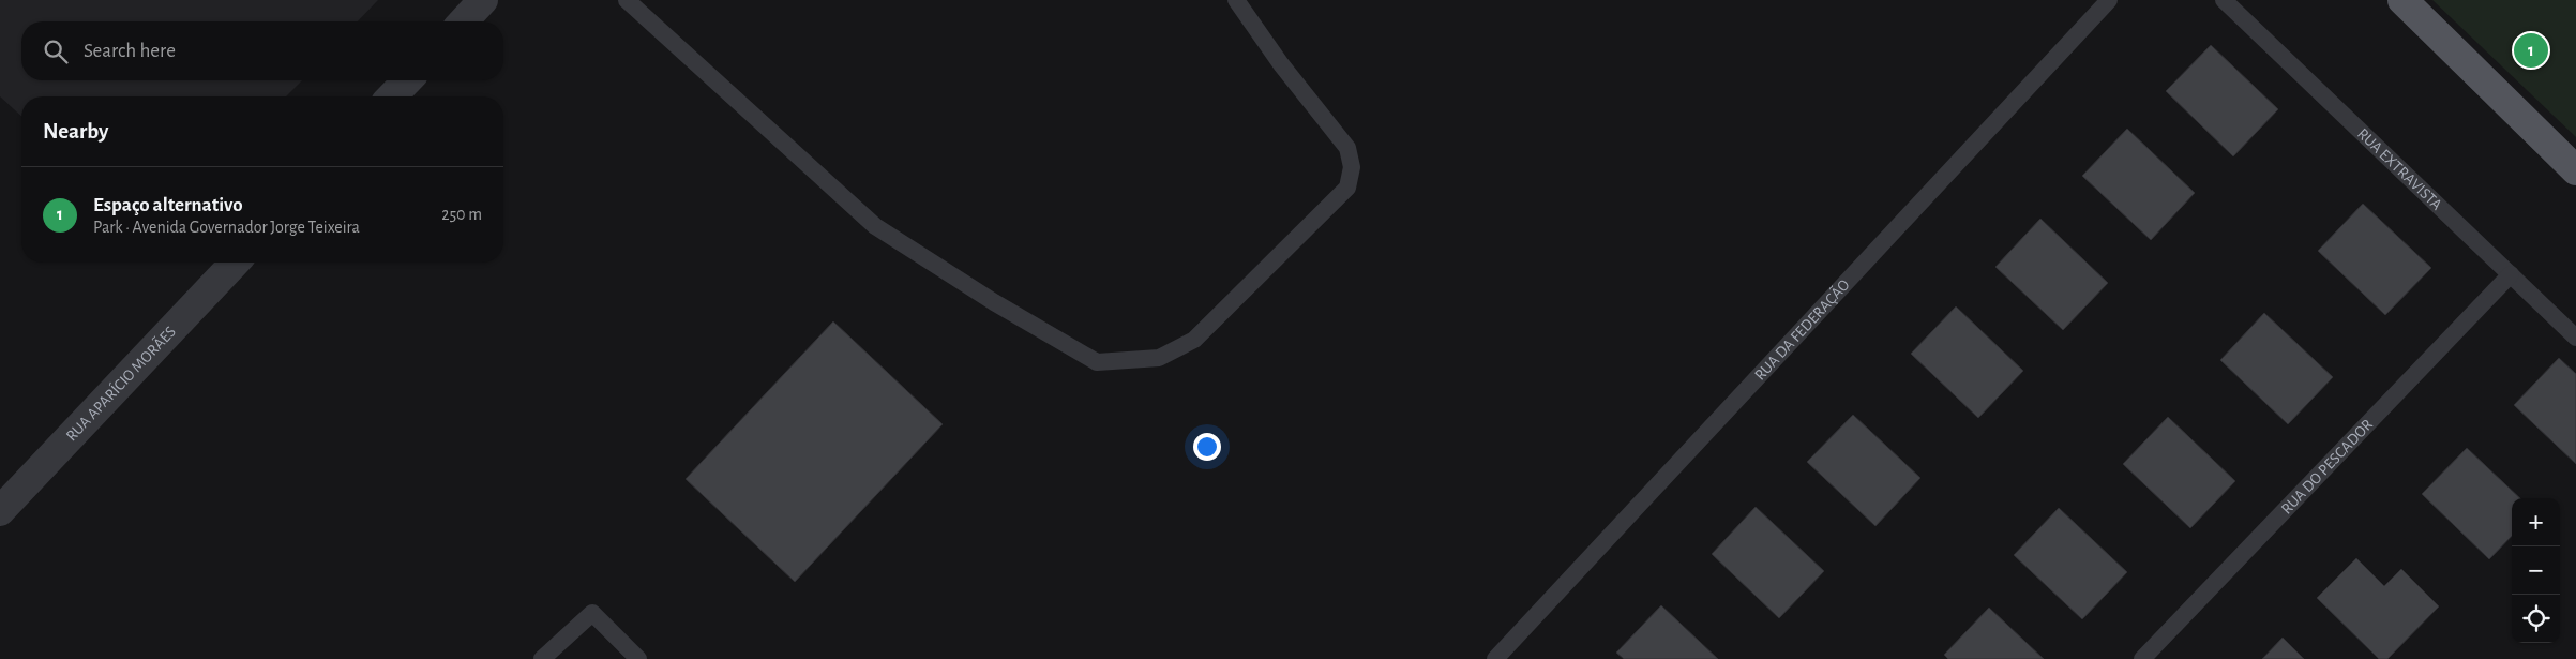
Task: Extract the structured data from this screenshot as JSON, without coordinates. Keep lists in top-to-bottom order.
{
  "streets": {
    "street": ["RUA APARÍCIO MORÃES"],
    "lane": ["RUA EXTRAVISTA", "RUA DA FEDERAÇÃO", "RUA DO PESCADOR"]
  },
  "crossings": [
    ["RUA EXTRAVISTA", "RUA DO PESCADOR"]
  ],
  "page": {
    "search": "Search here",
    "pins": "1",
    "heading": "Nearby",
    "list": [
      {
        "mark": "1",
        "name": "Espaço alternativo",
        "note": "Park · Avenida Governador Jorge Teixeira",
        "value": "250 m"
      }
    ],
    "map_buttons": ["+", "−"]
  }
}
